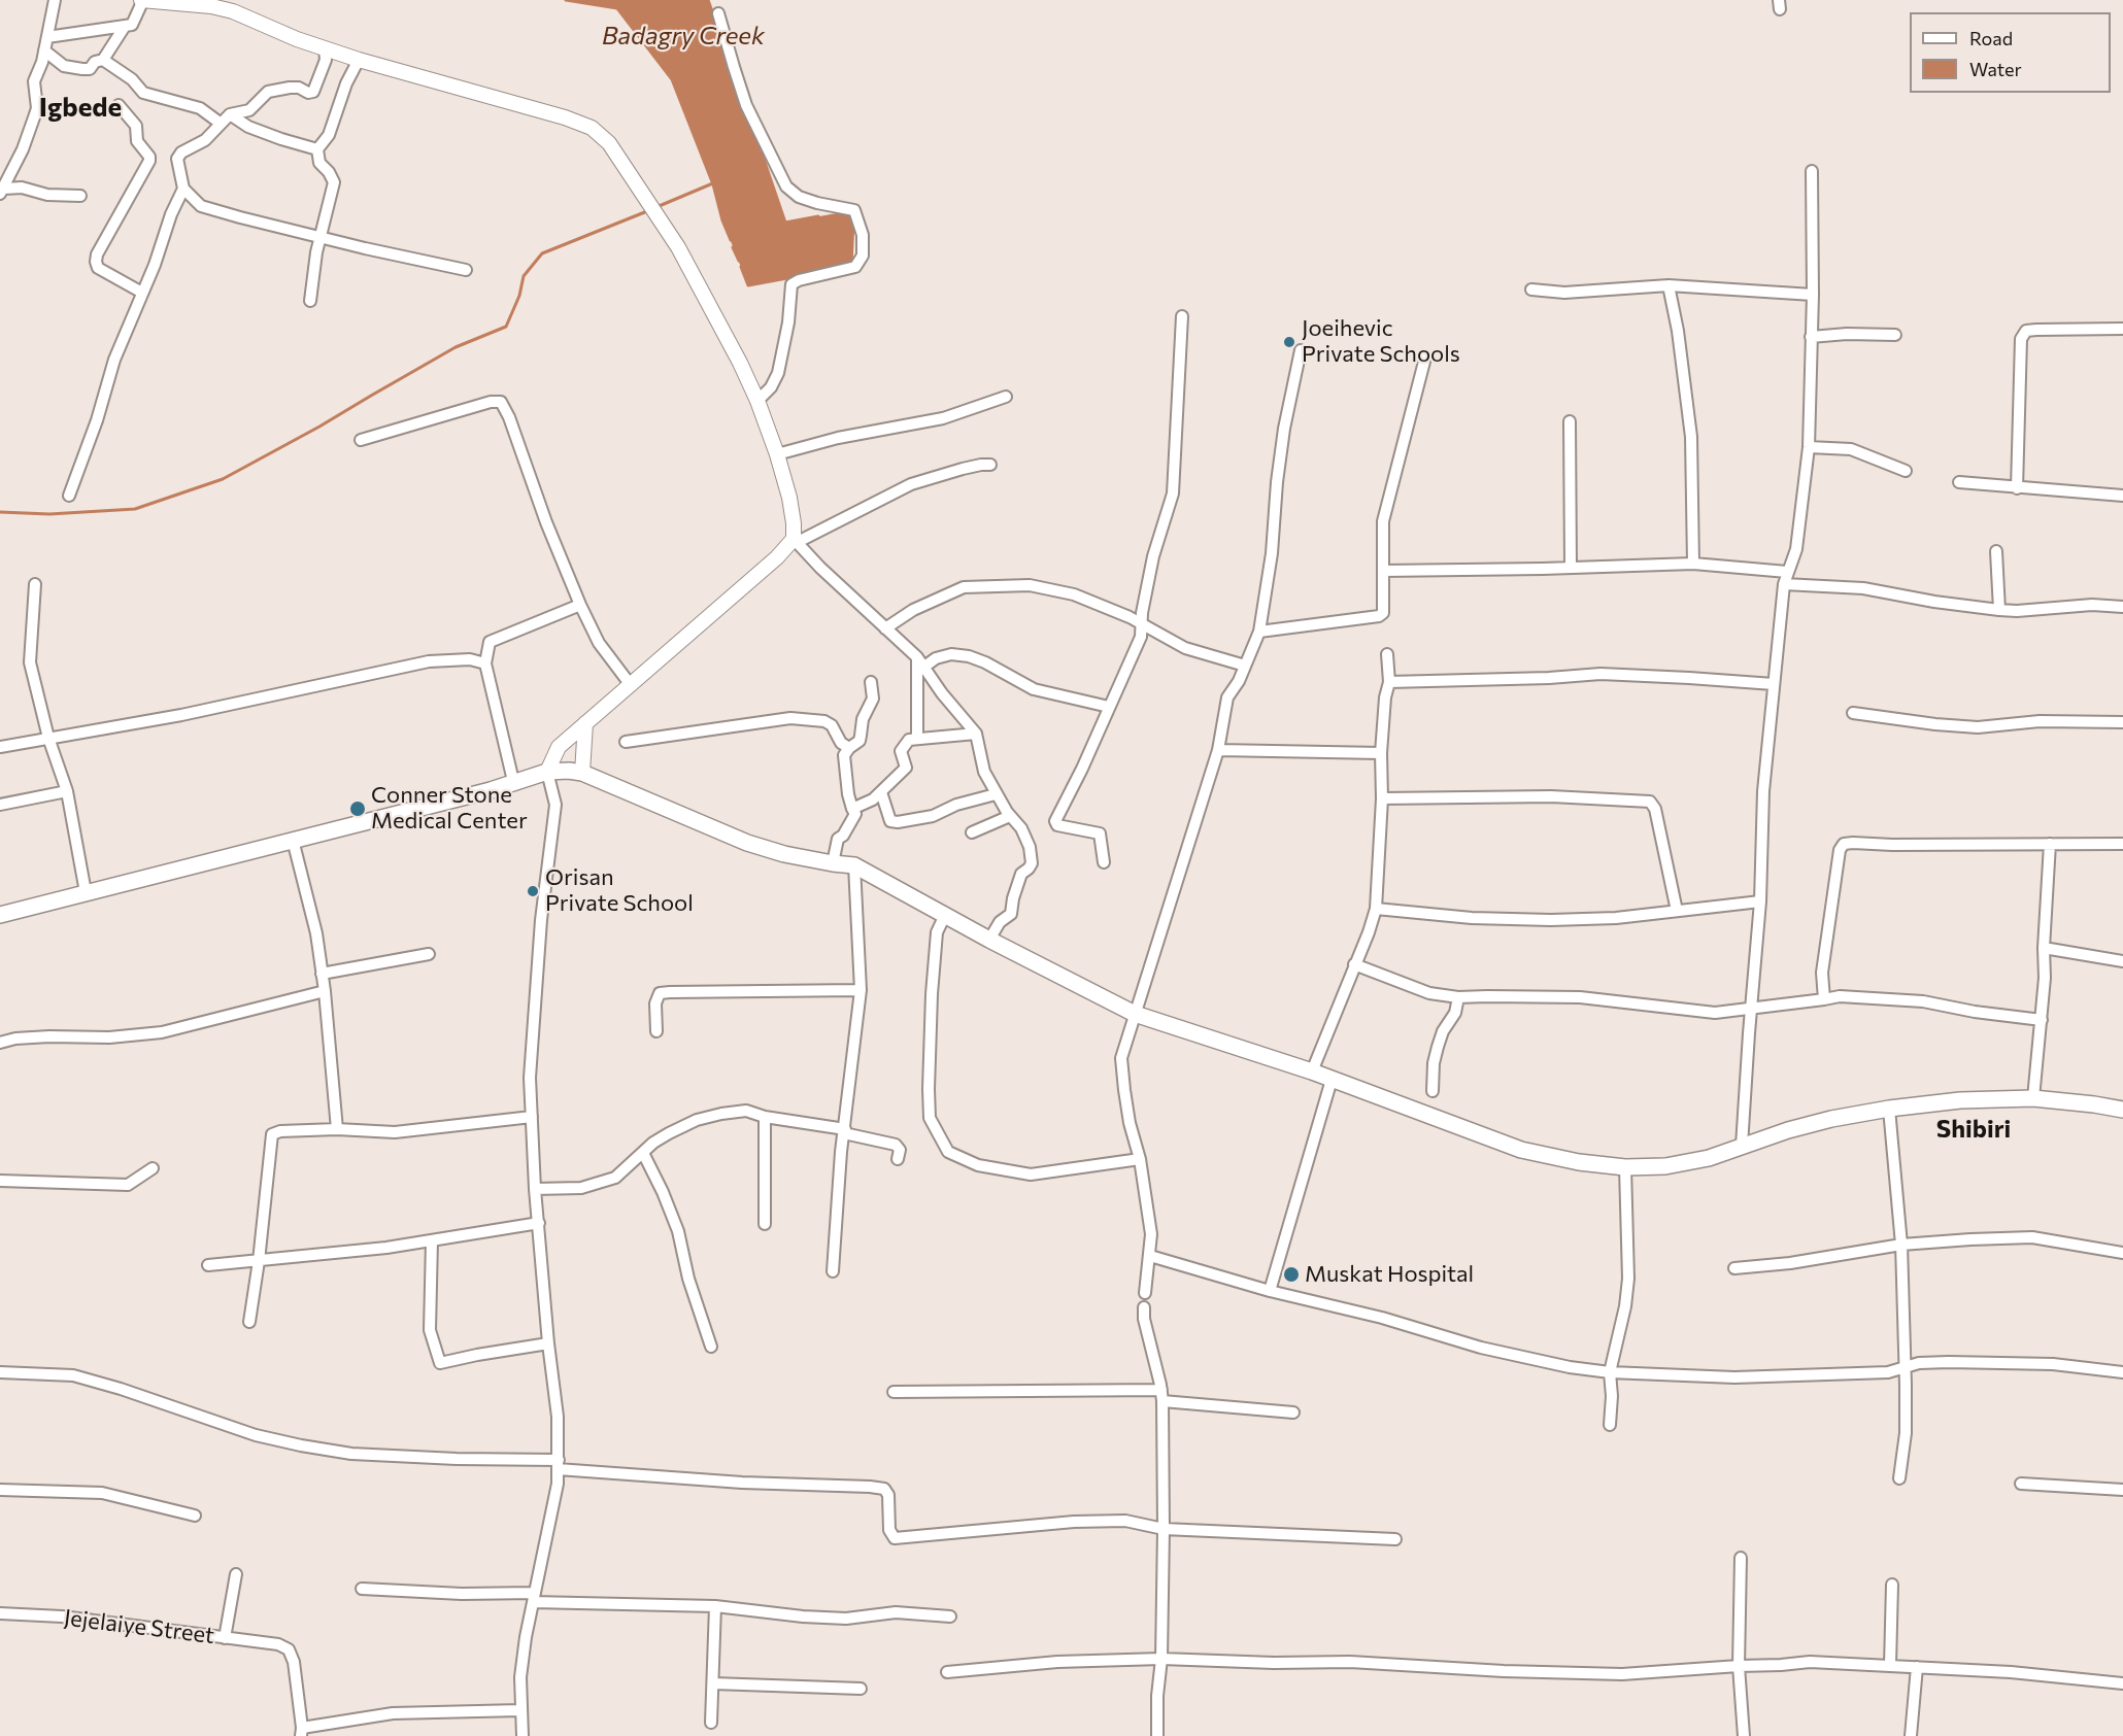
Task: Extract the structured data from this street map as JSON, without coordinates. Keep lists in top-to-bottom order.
{
  "streets": {
    "street": ["Jejelaiye Street"]
  },
  "districts": ["Igbede", "Shibiri"],
  "water": ["Badagry Creek"],
  "places": [
    "Joeihevic Private Schools",
    "Conner Stone Medical Center",
    "Orisan Private School",
    "Muskat Hospital"
  ],
  "legend": ["Road", "Water"]
}
